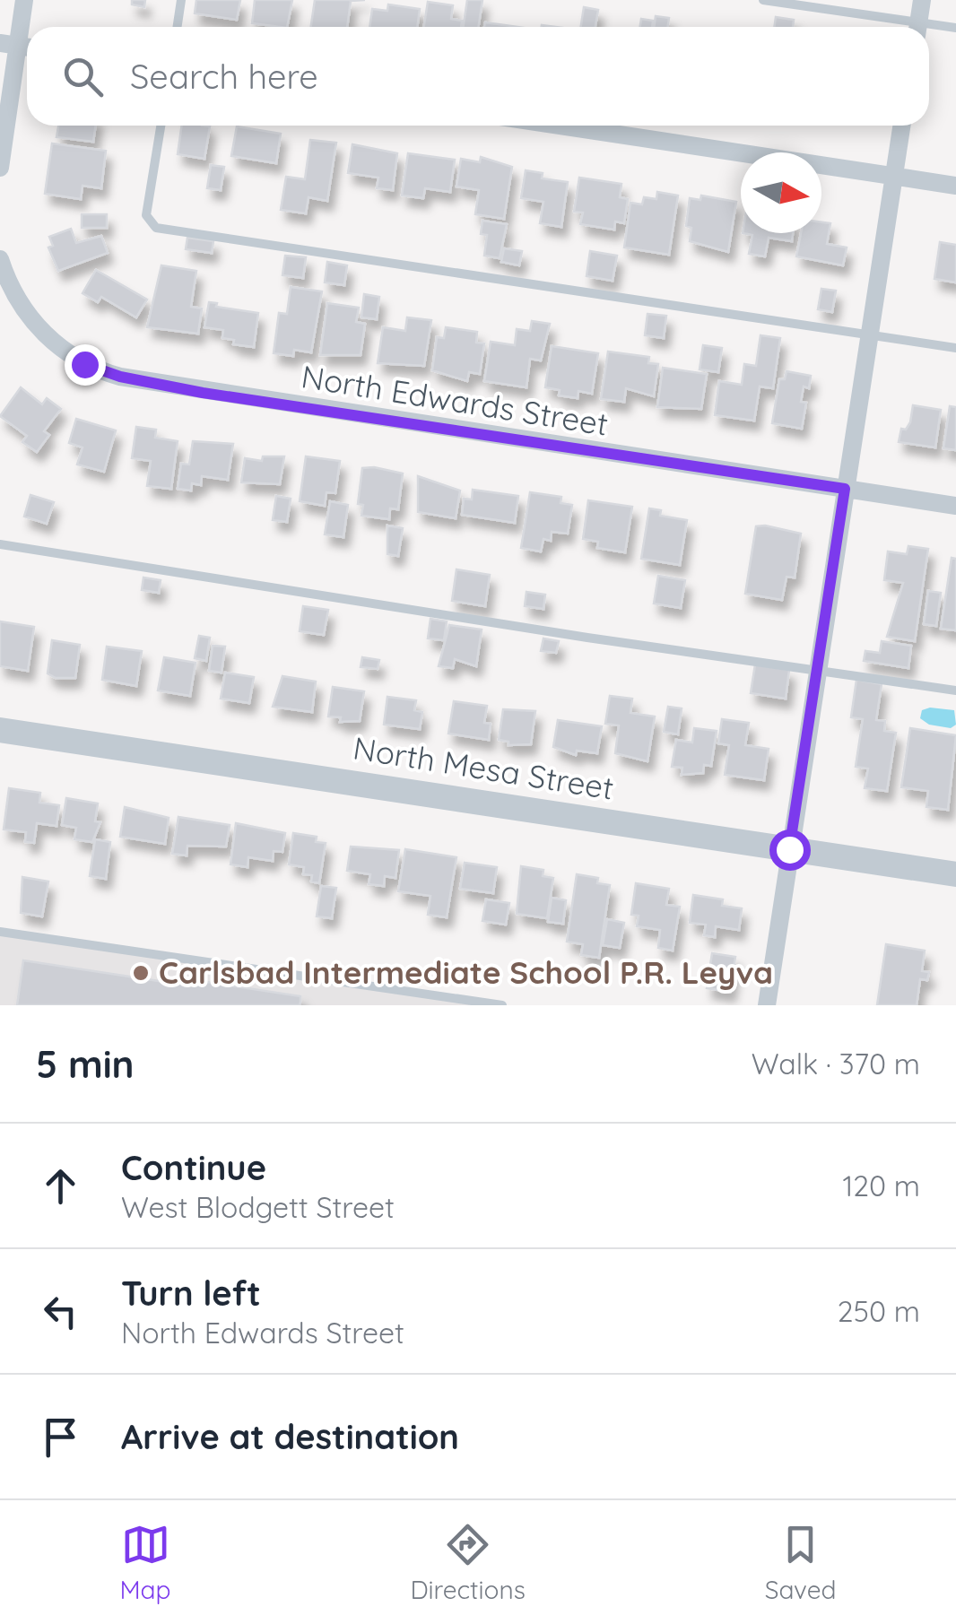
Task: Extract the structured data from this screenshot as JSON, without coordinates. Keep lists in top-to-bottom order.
{
  "streets": {
    "street": ["North Edwards Street", "North Mesa Street"]
  },
  "places": ["Carlsbad Intermediate School P.R. Leyva"],
  "north": "right",
  "page": {
    "search": "Search here",
    "heading": ["5 min", "Walk · 370 m"],
    "list": [
      ["Continue", "West Blodgett Street", "120 m"],
      ["Turn left", "North Edwards Street", "250 m"],
      "Arrive at destination"
    ],
    "nav": ["Map", "Directions", "Saved"]
  }
}
